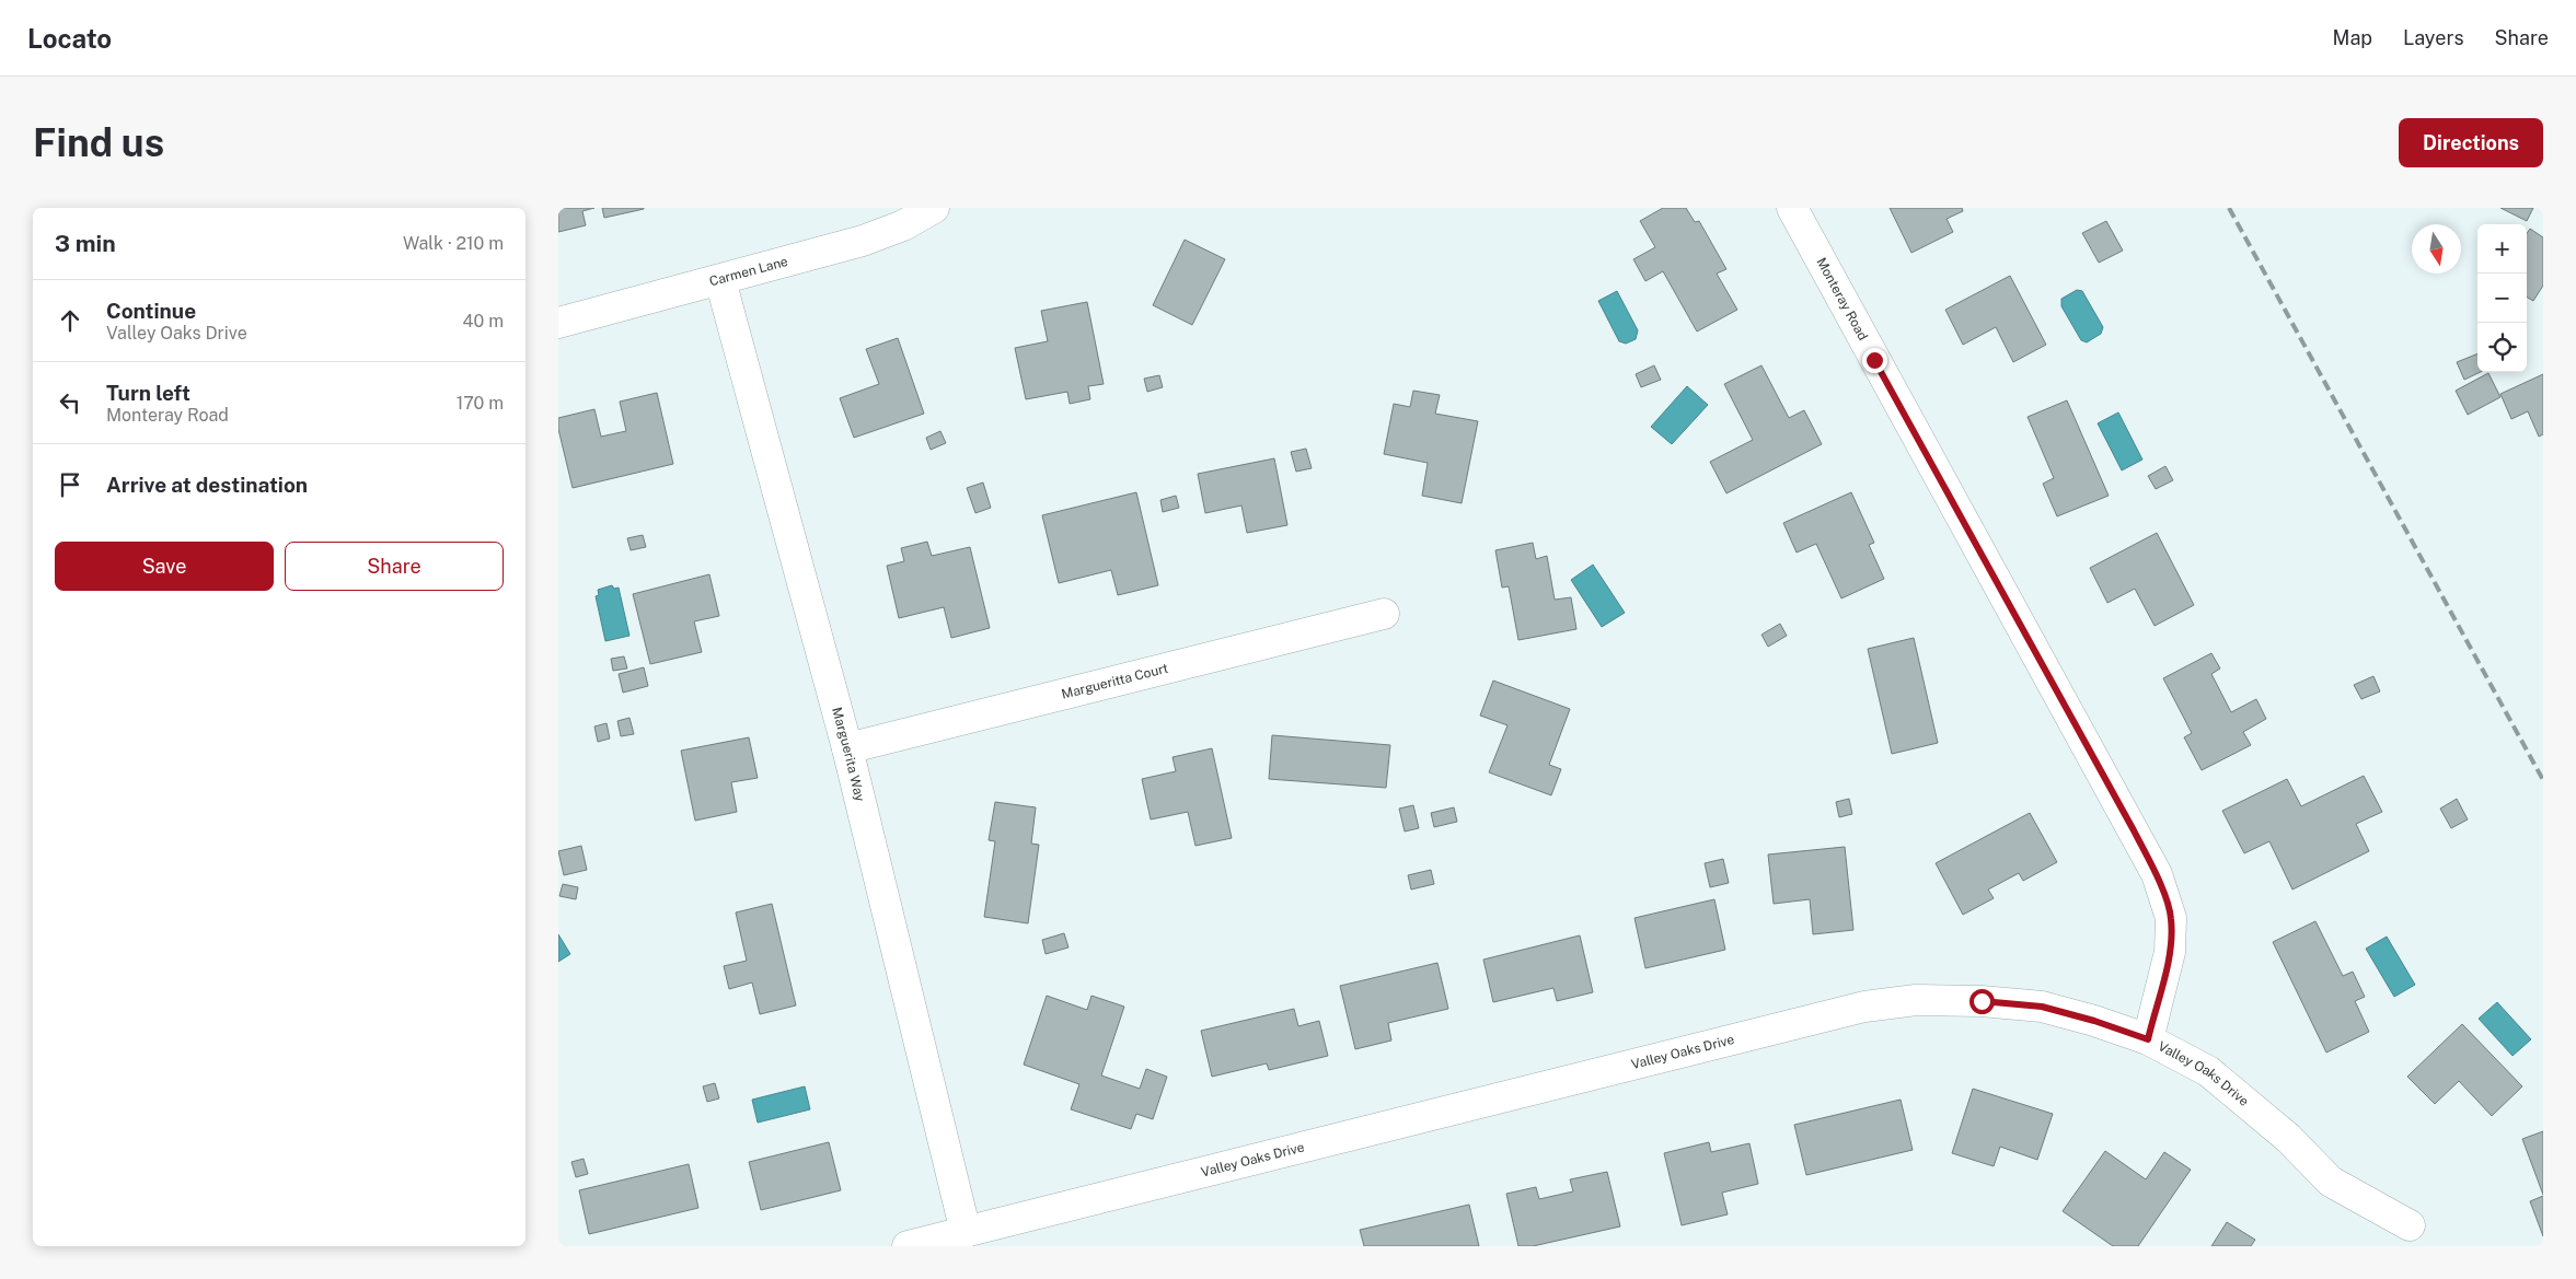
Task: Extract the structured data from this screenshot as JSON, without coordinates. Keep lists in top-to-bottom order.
{
  "streets": {
    "street": [
      "Carmen Lane",
      "Monteray Road",
      "Margueritta Court",
      "Marguerita Way",
      "Valley Oaks Drive"
    ]
  },
  "crossings": [
    ["Carmen Lane", "Marguerita Way"],
    ["Monteray Road", "Valley Oaks Drive"],
    ["Margueritta Court", "Marguerita Way"],
    ["Marguerita Way", "Valley Oaks Drive"]
  ],
  "north": "bottom",
  "page": {
    "header": "Locato",
    "nav": ["Map", "Layers", "Share"],
    "buttons": [
      "Directions",
      ["Save", "Share"]
    ],
    "title": "Find us",
    "heading": ["3 min", "Walk · 210 m"],
    "map_buttons": ["+", "−"],
    "list": [
      ["Continue", "Valley Oaks Drive", "40 m"],
      ["Turn left", "Monteray Road", "170 m"],
      "Arrive at destination"
    ]
  }
}
